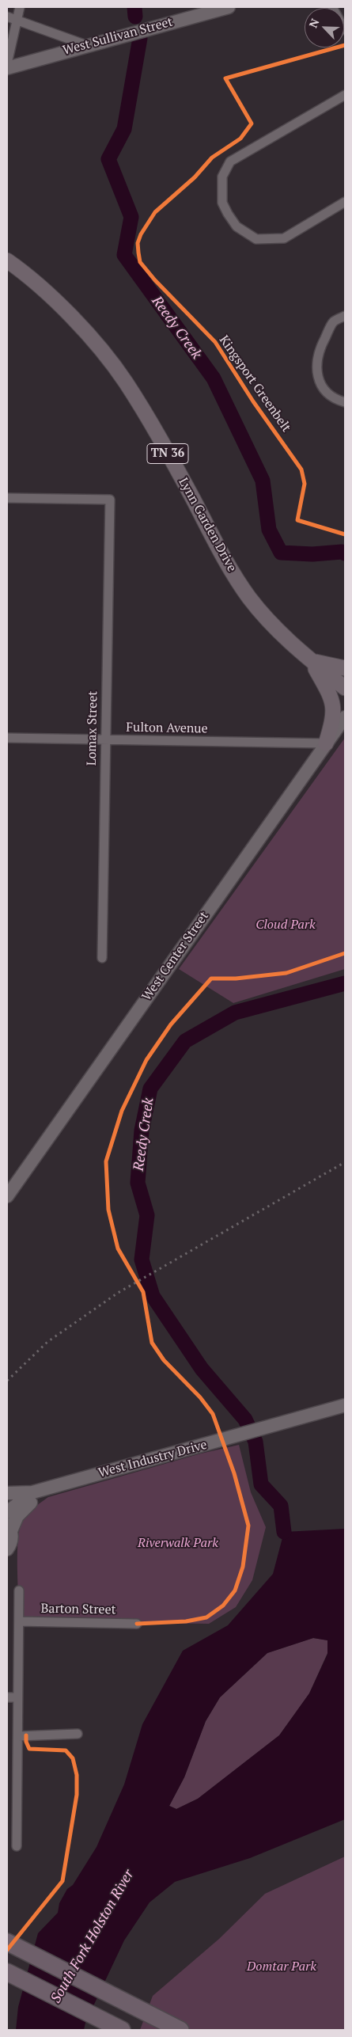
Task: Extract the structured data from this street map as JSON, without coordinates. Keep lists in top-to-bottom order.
{
  "streets": {
    "main road": [
      "West Sullivan Street",
      "TN 36",
      "Lynn Garden Drive",
      "West Center Street",
      "West Industry Drive"
    ],
    "street": ["Lomax Street", "Fulton Avenue", "Barton Street"],
    "cycle path": ["Kingsport Greenbelt"]
  },
  "crossings": [
    ["Lomax Street", "Fulton Avenue"],
    ["Fulton Avenue", "West Center Street"]
  ],
  "water": ["Reedy Creek", "South Fork Holston River"],
  "parks": ["Cloud Park", "Riverwalk Park", "Domtar Park"],
  "north": "top left"
}
